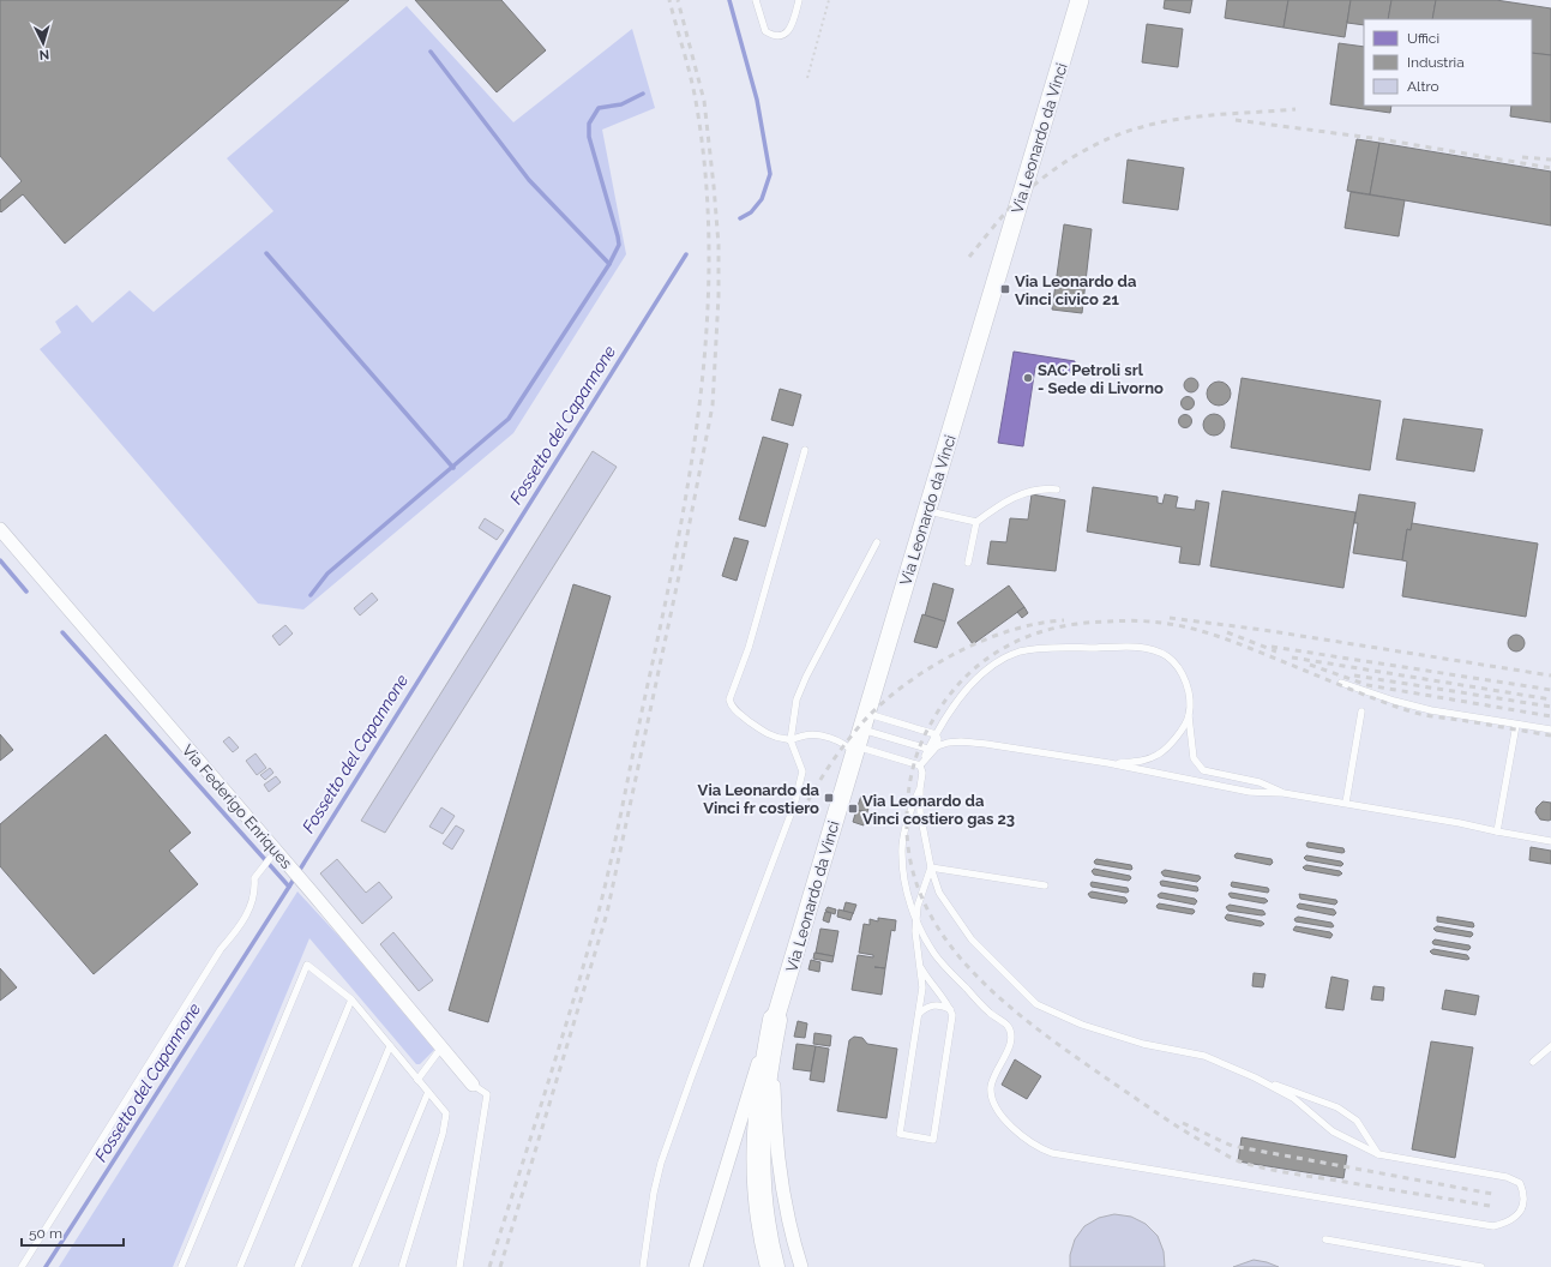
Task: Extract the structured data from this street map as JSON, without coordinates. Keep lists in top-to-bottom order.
{
  "streets": {
    "main road": ["Via Leonardo da Vinci"],
    "street": ["Via Federigo Enriques"]
  },
  "water": ["Fossetto del Capannone"],
  "places": {
    "transit": ["Via Leonardo da Vinci civico 21", "Via Leonardo da Vinci fr costiero", "Via Leonardo da Vinci costiero gas 23"],
    "other": ["SAC Petroli srl - Sede di Livorno"]
  },
  "legend": ["Uffici", "Industria", "Altro"],
  "scale_bar": "50 m",
  "north": "bottom"
}
